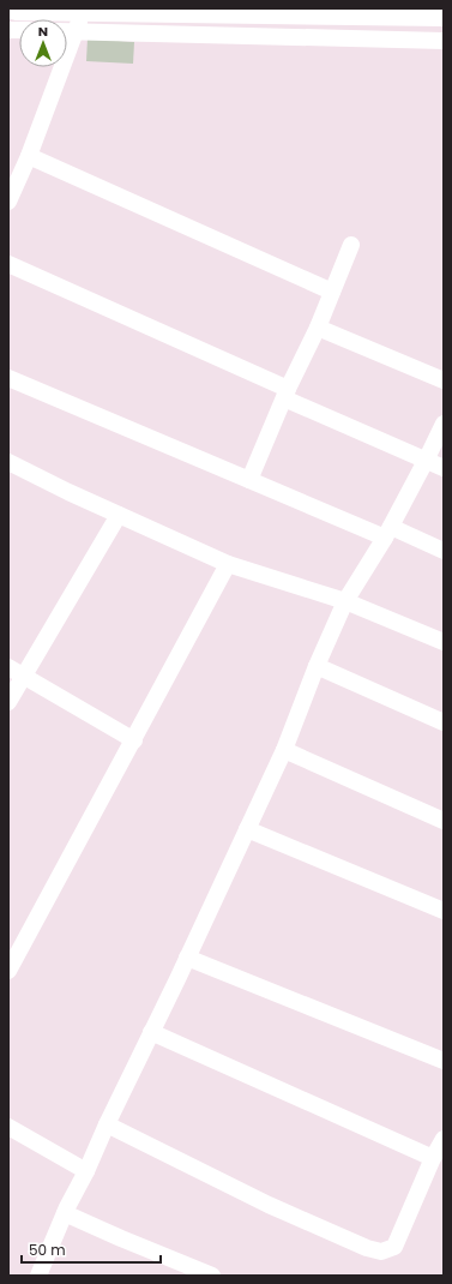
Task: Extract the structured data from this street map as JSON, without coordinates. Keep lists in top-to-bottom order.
{
  "scale_bar": "50 m",
  "north": "top"
}
